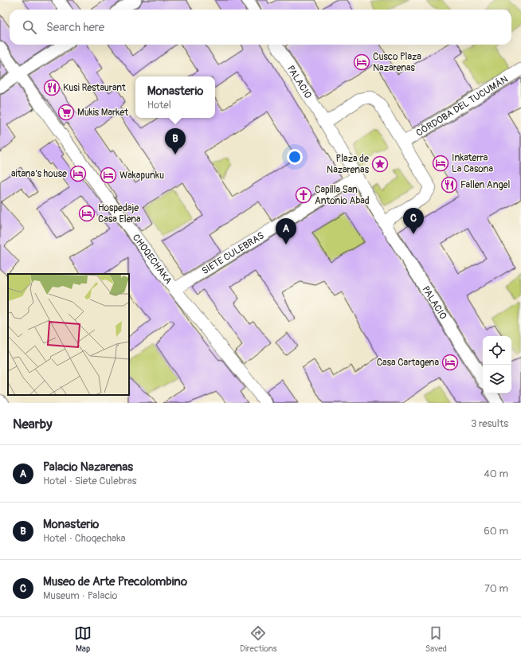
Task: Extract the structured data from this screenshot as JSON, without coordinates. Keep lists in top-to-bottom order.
{
  "streets": {
    "street": [
      "PALACIO",
      "CÓRDOBA DEL TUCUMÁN",
      "SIETE CULEBRAS",
      "CHOQECHAKA"
    ]
  },
  "crossings": [
    ["PALACIO", "SIETE CULEBRAS"],
    ["SIETE CULEBRAS", "CHOQECHAKA"]
  ],
  "places": {
    "hotel": [
      "Cusco Plaza Nazarenas",
      "Inkaterra La Casona",
      "aitana’s house",
      "Wakapunku",
      "Hospedaje Casa Elena",
      "Casa Cartagena"
    ],
    "restaurant": ["Kusi Restaurant", "Fallen Angel"],
    "supermarket": ["Mukis Market"],
    "place": ["Plaza de Nazarenas"],
    "church": ["Capilla San Antonio Abad"]
  },
  "page": {
    "search": "Search here",
    "popup": ["Monasterio", "Hotel"],
    "pins": ["B", "C", "A"],
    "heading": ["Nearby", "3 results"],
    "list": [
      {
        "mark": "A",
        "name": "Palacio Nazarenas",
        "note": "Hotel · Siete Culebras",
        "value": "40 m"
      },
      {
        "mark": "B",
        "name": "Monasterio",
        "note": "Hotel · Choqechaka",
        "value": "60 m"
      },
      {
        "mark": "C",
        "name": "Museo de Arte Precolombino",
        "note": "Museum · Palacio",
        "value": "70 m"
      }
    ],
    "nav": ["Map", "Directions", "Saved"]
  }
}
